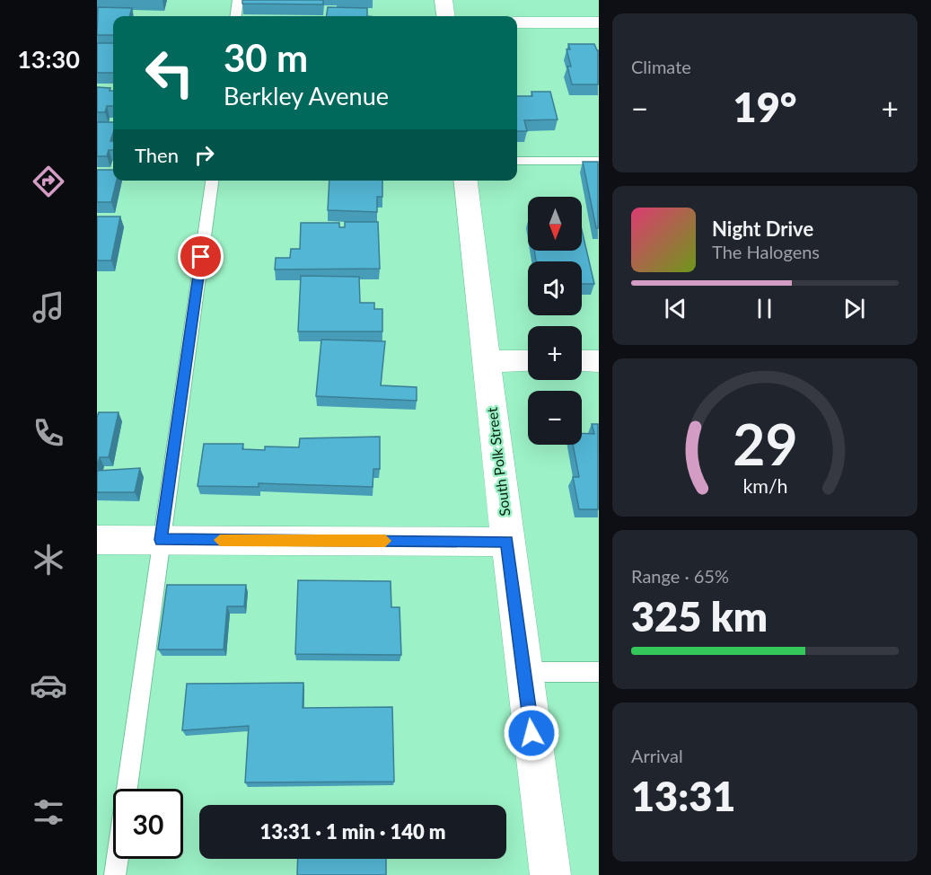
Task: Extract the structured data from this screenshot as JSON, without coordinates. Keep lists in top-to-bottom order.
{
  "streets": {
    "street": ["South Polk Street"]
  },
  "north": "bottom",
  "page": {
    "tabs": "13:30",
    "tile": [
      "Climate",
      ["Range · 65%", "325 km"],
      ["Arrival", "13:31"]
    ],
    "turn": ["30 m", "Berkley Avenue"],
    "heat": ["−", "19°", "+"],
    "then": "Then",
    "map_buttons": ["+", "−"],
    "song": ["Night Drive", "The Halogens"],
    "limit": "30",
    "trip": "13:31 · 1 min · 140 m",
    "gauge": ["29", "km/h"]
  }
}
